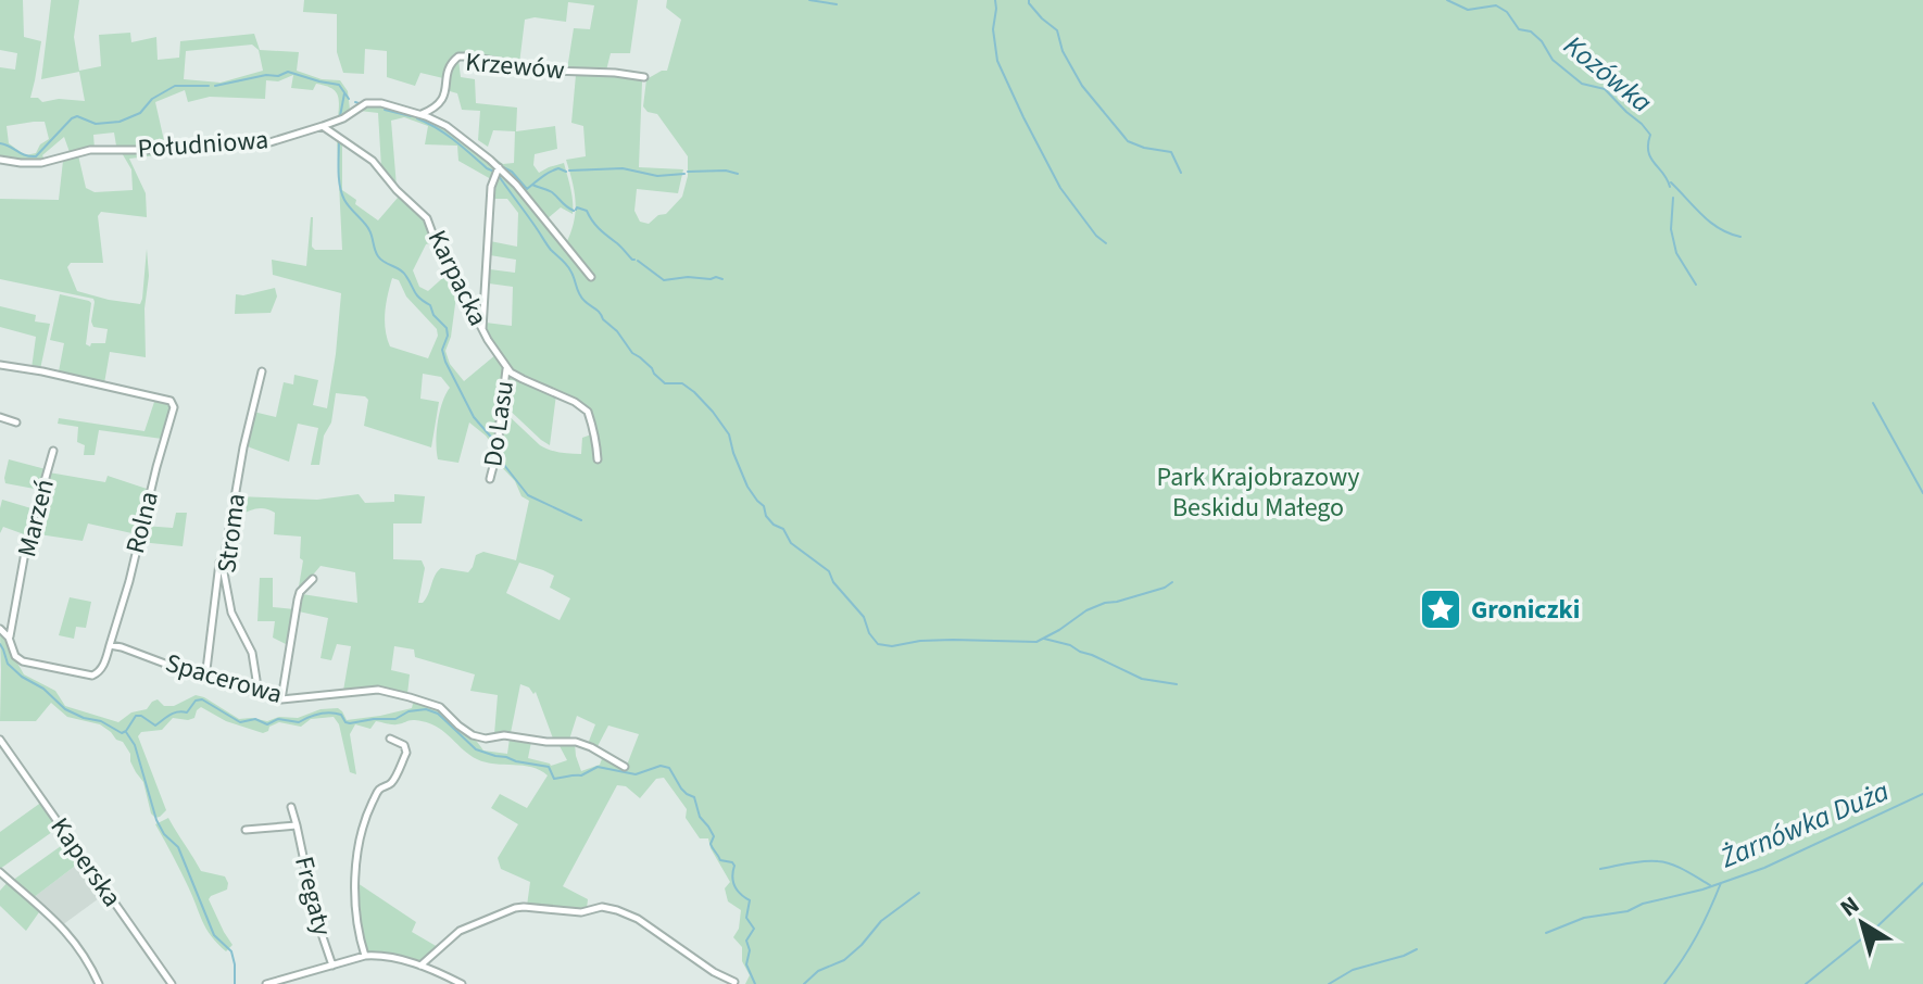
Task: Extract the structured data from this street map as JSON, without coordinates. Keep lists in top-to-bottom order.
{
  "streets": {
    "street": [
      "Krzewów",
      "Południowa",
      "Karpacka",
      "Do Lasu",
      "Marzeń",
      "Rolna",
      "Stroma",
      "Spacerowa",
      "Kaperska",
      "Fregaty"
    ]
  },
  "crossings": [
    ["Krzewów", "Południowa"],
    ["Południowa", "Karpacka"],
    ["Karpacka", "Do Lasu"],
    ["Rolna", "Spacerowa"],
    ["Stroma", "Spacerowa"]
  ],
  "water": ["Kozówka", "Żarnówka Duża"],
  "parks": ["Park Krajobrazowy Beskidu Małego"],
  "places": {
    "place": ["Groniczki"]
  },
  "north": "top left"
}
